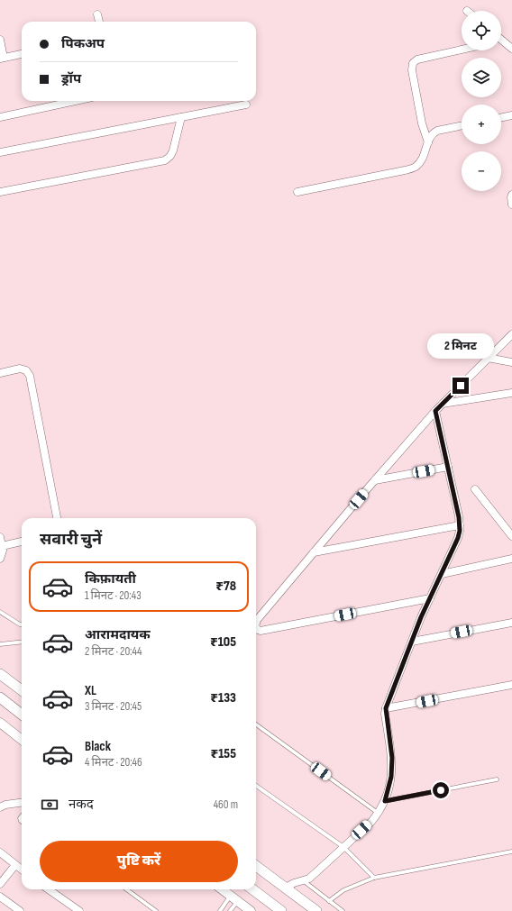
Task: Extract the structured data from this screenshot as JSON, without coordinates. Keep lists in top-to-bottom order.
{
  "page": {
    "map_buttons": ["+", "−"],
    "banner": ["पिकअप", "ड्रॉप"],
    "bubble": "2 मिनट",
    "heading": "सवारी चुनें",
    "list": [
      {
        "name": "किफ़ायती",
        "note": "1 मिनट · 20:43",
        "value": "₹78"
      },
      {
        "name": "आरामदायक",
        "note": "2 मिनट · 20:44",
        "value": "₹105"
      },
      {
        "name": "XL",
        "note": "3 मिनट · 20:45",
        "value": "₹133"
      },
      {
        "name": "Black",
        "note": "4 मिनट · 20:46",
        "value": "₹155"
      }
    ],
    "pay": ["नकद", "460 m"],
    "buttons": "पुष्टि करें"
  }
}
